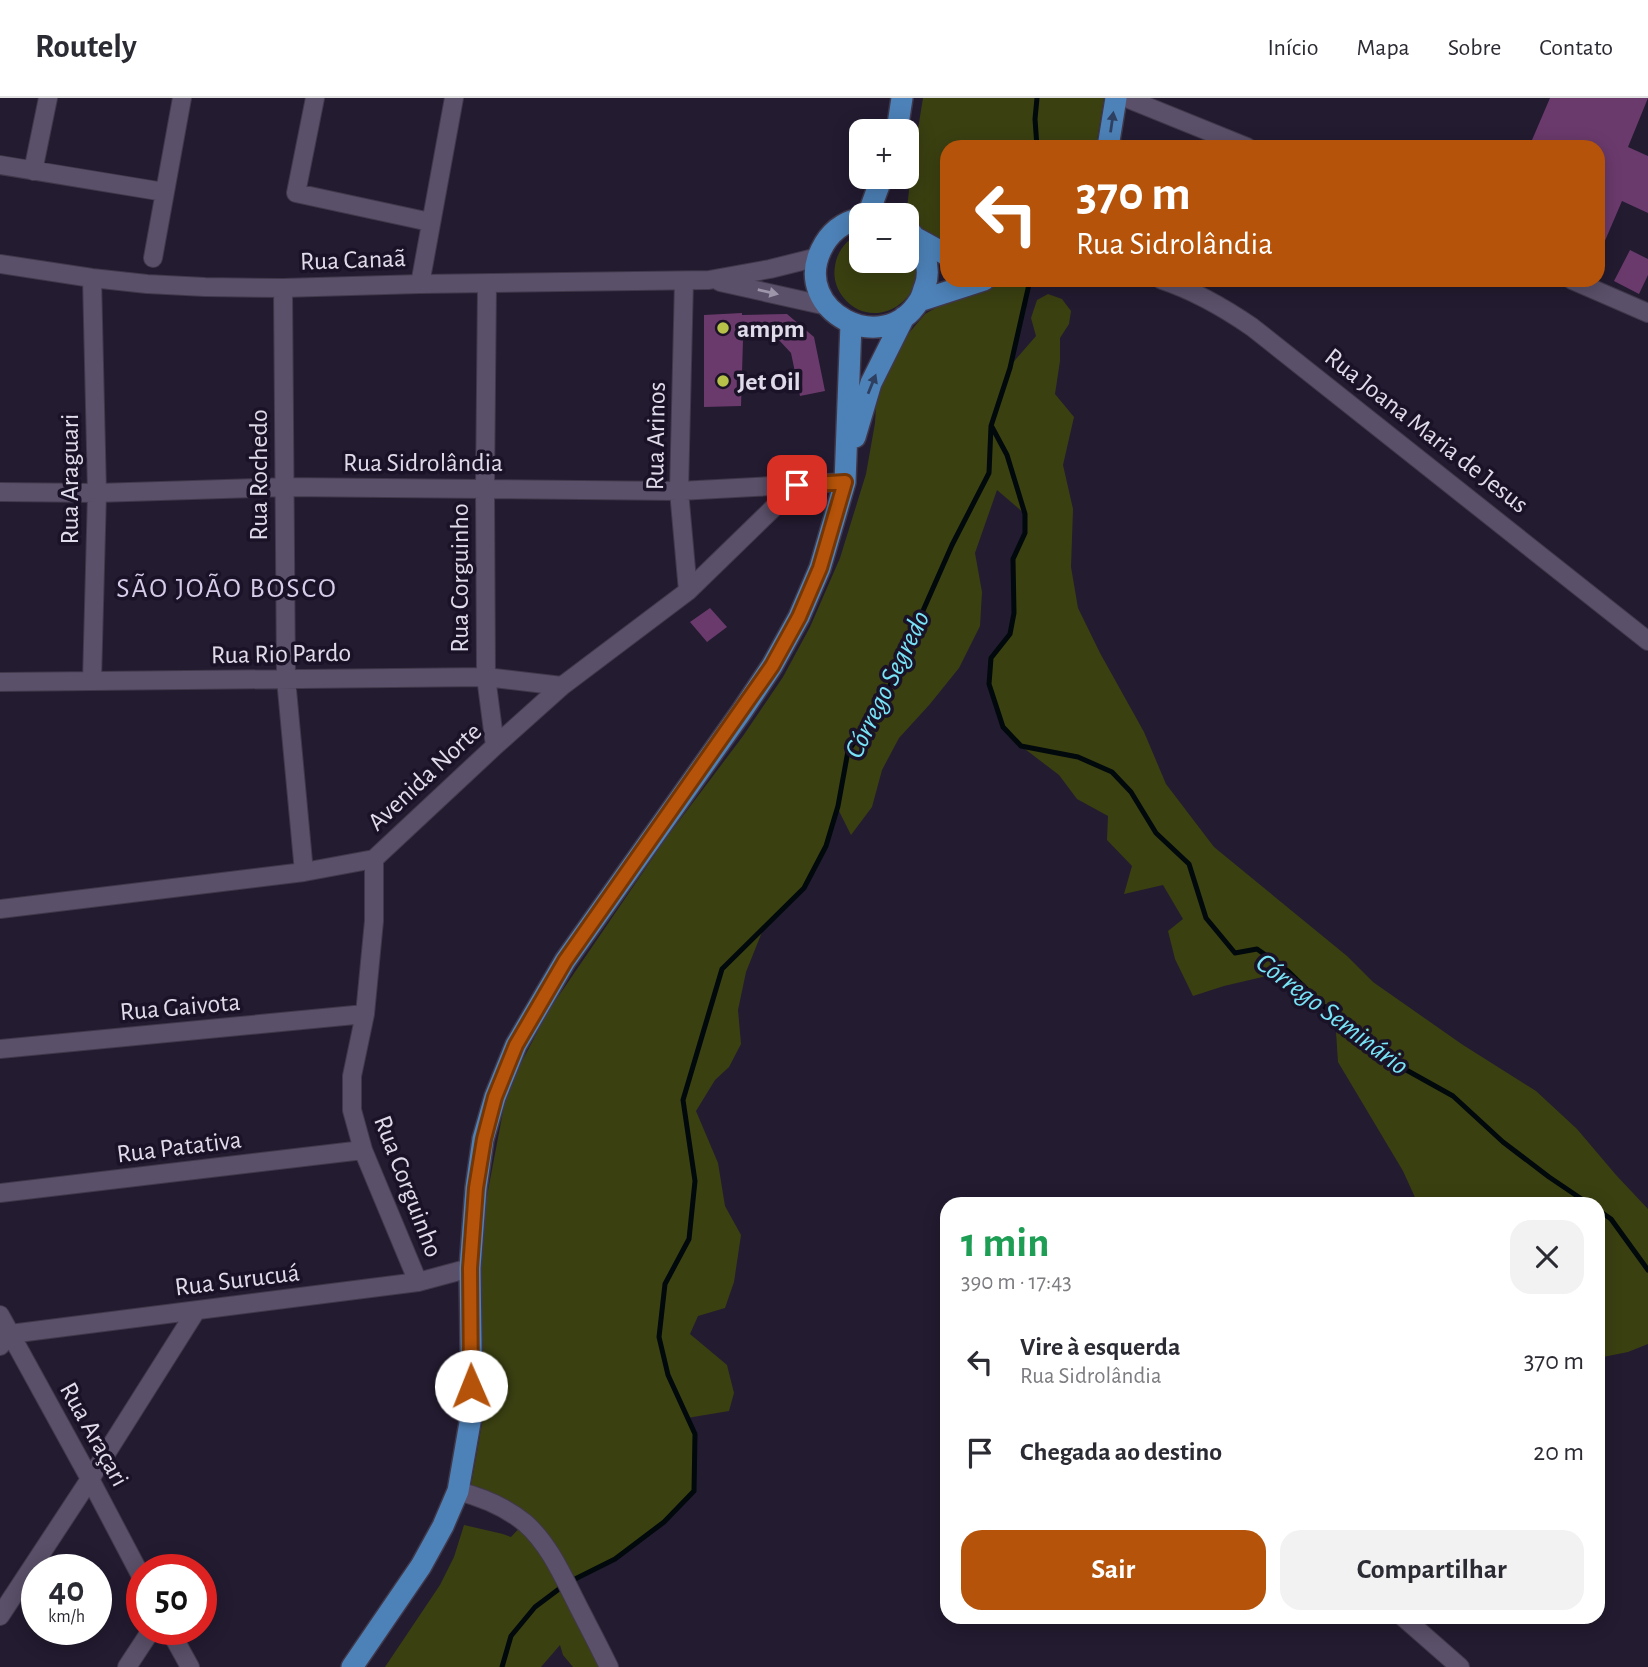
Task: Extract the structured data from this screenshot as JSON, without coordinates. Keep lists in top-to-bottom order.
{
  "streets": {
    "street": [
      "Rua Canaã",
      "Rua Joana Maria de Jesus",
      "Rua Arinos",
      "Rua Sidrolândia",
      "Rua Rochedo",
      "Rua Araguari",
      "Rua Corguinho",
      "Rua Rio Pardo",
      "Avenida Norte",
      "Rua Gaivota",
      "Rua Patativa",
      "Rua Surucuá",
      "Rua Araçari"
    ]
  },
  "crossings": [
    ["Rua Canaã", "Rua Arinos"],
    ["Rua Canaã", "Rua Rochedo"],
    ["Rua Canaã", "Rua Araguari"],
    ["Rua Canaã", "Rua Corguinho"],
    ["Rua Arinos", "Rua Sidrolândia"],
    ["Rua Arinos", "Avenida Norte"],
    ["Rua Sidrolândia", "Rua Rochedo"],
    ["Rua Sidrolândia", "Rua Araguari"],
    ["Rua Sidrolândia", "Rua Corguinho"],
    ["Rua Sidrolândia", "Avenida Norte"],
    ["Rua Rochedo", "Rua Rio Pardo"],
    ["Rua Rochedo", "Avenida Norte"],
    ["Rua Araguari", "Rua Rio Pardo"],
    ["Rua Corguinho", "Rua Rio Pardo"],
    ["Rua Corguinho", "Avenida Norte"],
    ["Rua Corguinho", "Rua Gaivota"],
    ["Rua Corguinho", "Rua Patativa"],
    ["Rua Corguinho", "Rua Surucuá"],
    ["Rua Rio Pardo", "Avenida Norte"],
    ["Rua Surucuá", "Rua Araçari"]
  ],
  "districts": ["SÃO JOÃO BOSCO"],
  "water": ["Córrego Segredo", "Córrego Seminário"],
  "places": ["ampm", "Jet Oil"],
  "page": {
    "header": "Routely",
    "nav": [
      "Início",
      "Mapa",
      "Sobre",
      "Contato"
    ],
    "map_buttons": ["+", "−"],
    "turn": ["370 m", "Rua Sidrolândia"],
    "heading": ["1 min", "390 m · 17:43"],
    "list": [
      {
        "name": "Vire à esquerda",
        "note": "Rua Sidrolândia",
        "value": "370 m"
      },
      {
        "name": "Chegada ao destino",
        "value": "20 m"
      }
    ],
    "buttons": ["Sair", "Compartilhar"],
    "speed": "40 km/h",
    "limit": "50"
  }
}
